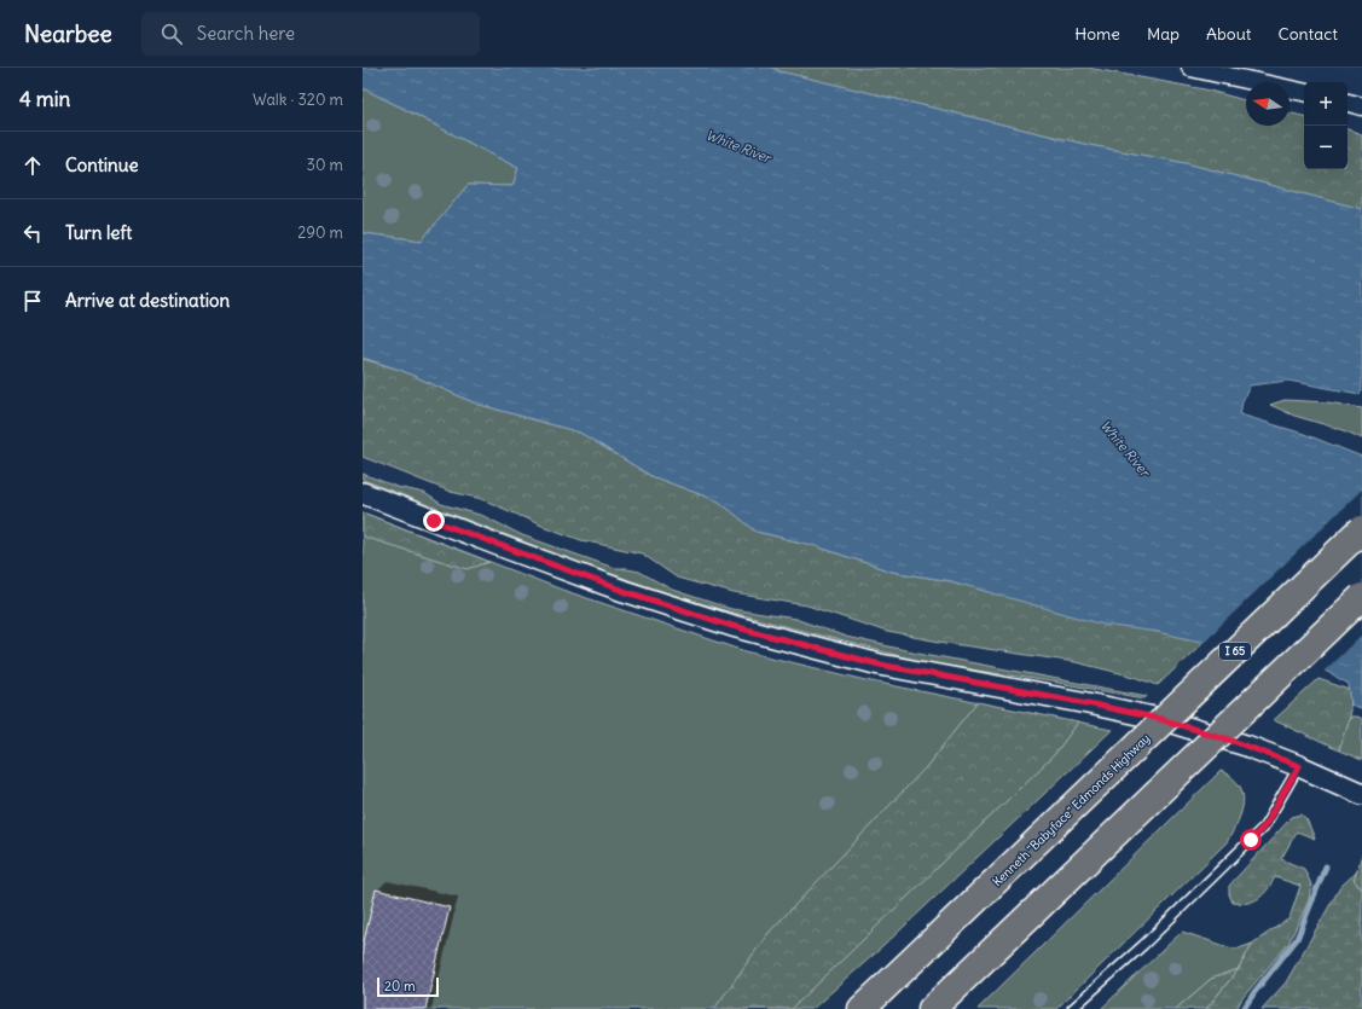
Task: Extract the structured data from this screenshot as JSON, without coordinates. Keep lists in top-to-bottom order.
{
  "streets": {
    "highway": ["I 65", "Kenneth \"Babyface\" Edmonds Highway"]
  },
  "water": ["White River"],
  "scale_bar": "20 m",
  "north": "left",
  "page": {
    "header": "Nearbee",
    "search": "Search here",
    "nav": [
      "Home",
      "Map",
      "About",
      "Contact"
    ],
    "heading": ["4 min", "Walk · 320 m"],
    "map_buttons": ["+", "−"],
    "list": [
      ["Continue", "30 m"],
      ["Turn left", "290 m"],
      "Arrive at destination"
    ],
    "scale": "20 m"
  }
}
